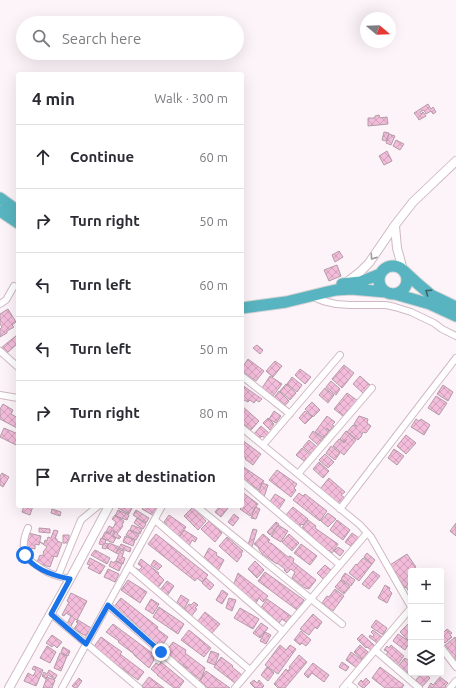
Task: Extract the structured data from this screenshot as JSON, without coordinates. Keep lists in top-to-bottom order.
{
  "north": "right",
  "page": {
    "search": "Search here",
    "heading": ["4 min", "Walk · 300 m"],
    "list": [
      ["Continue", "60 m"],
      ["Turn right", "50 m"],
      ["Turn left", "60 m"],
      ["Turn left", "50 m"],
      ["Turn right", "80 m"],
      "Arrive at destination"
    ],
    "map_buttons": ["+", "−"]
  }
}
